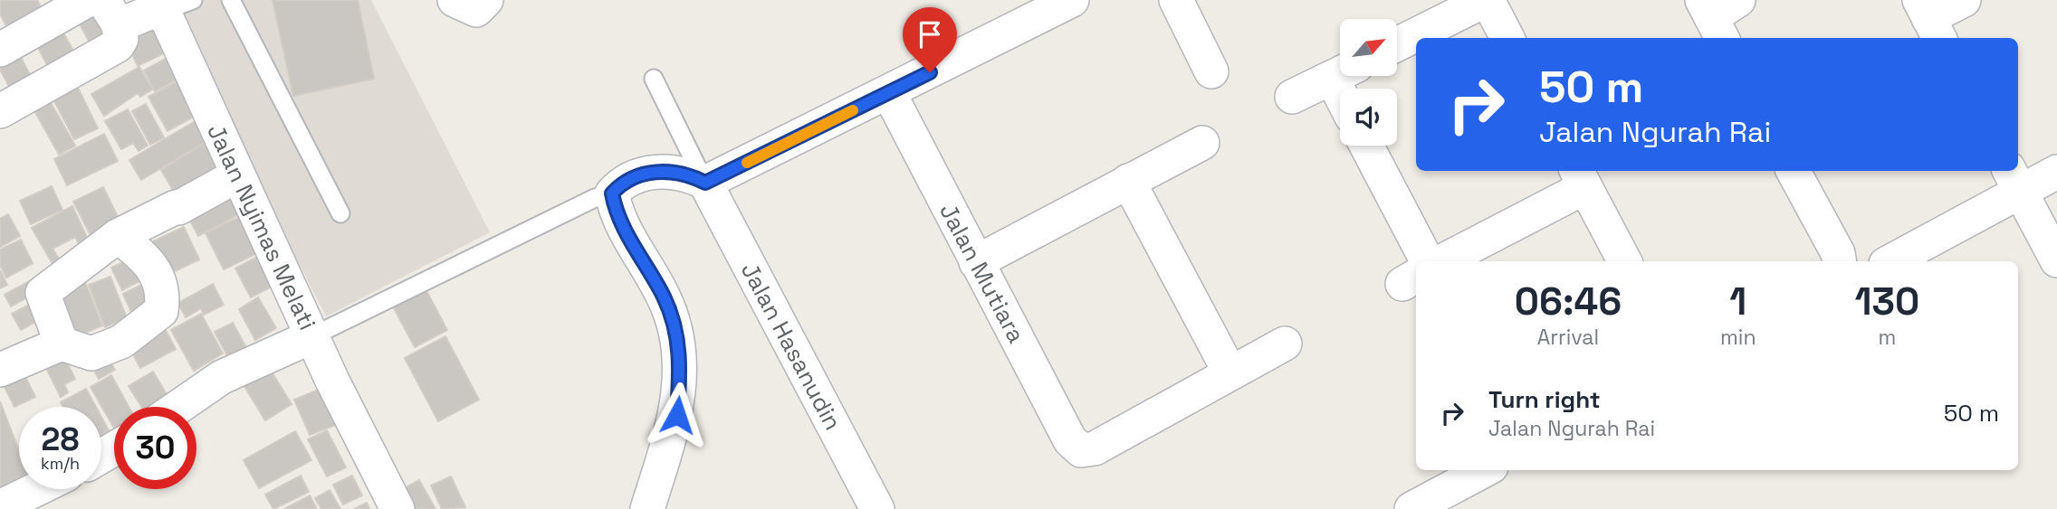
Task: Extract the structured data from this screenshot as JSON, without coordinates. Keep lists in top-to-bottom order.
{
  "streets": {
    "street": ["Jalan Nyimas Melati", "Jalan Mutiara", "Jalan Hasanudin"]
  },
  "north": "top right",
  "page": {
    "turn": ["50 m", "Jalan Ngurah Rai"],
    "eta": [
      "06:46",
      "Arrival",
      "1",
      "min",
      "130",
      "m"
    ],
    "list": [
      {
        "name": "Turn right",
        "note": "Jalan Ngurah Rai",
        "value": "50 m"
      }
    ],
    "speed": "28 km/h",
    "limit": "30"
  }
}
